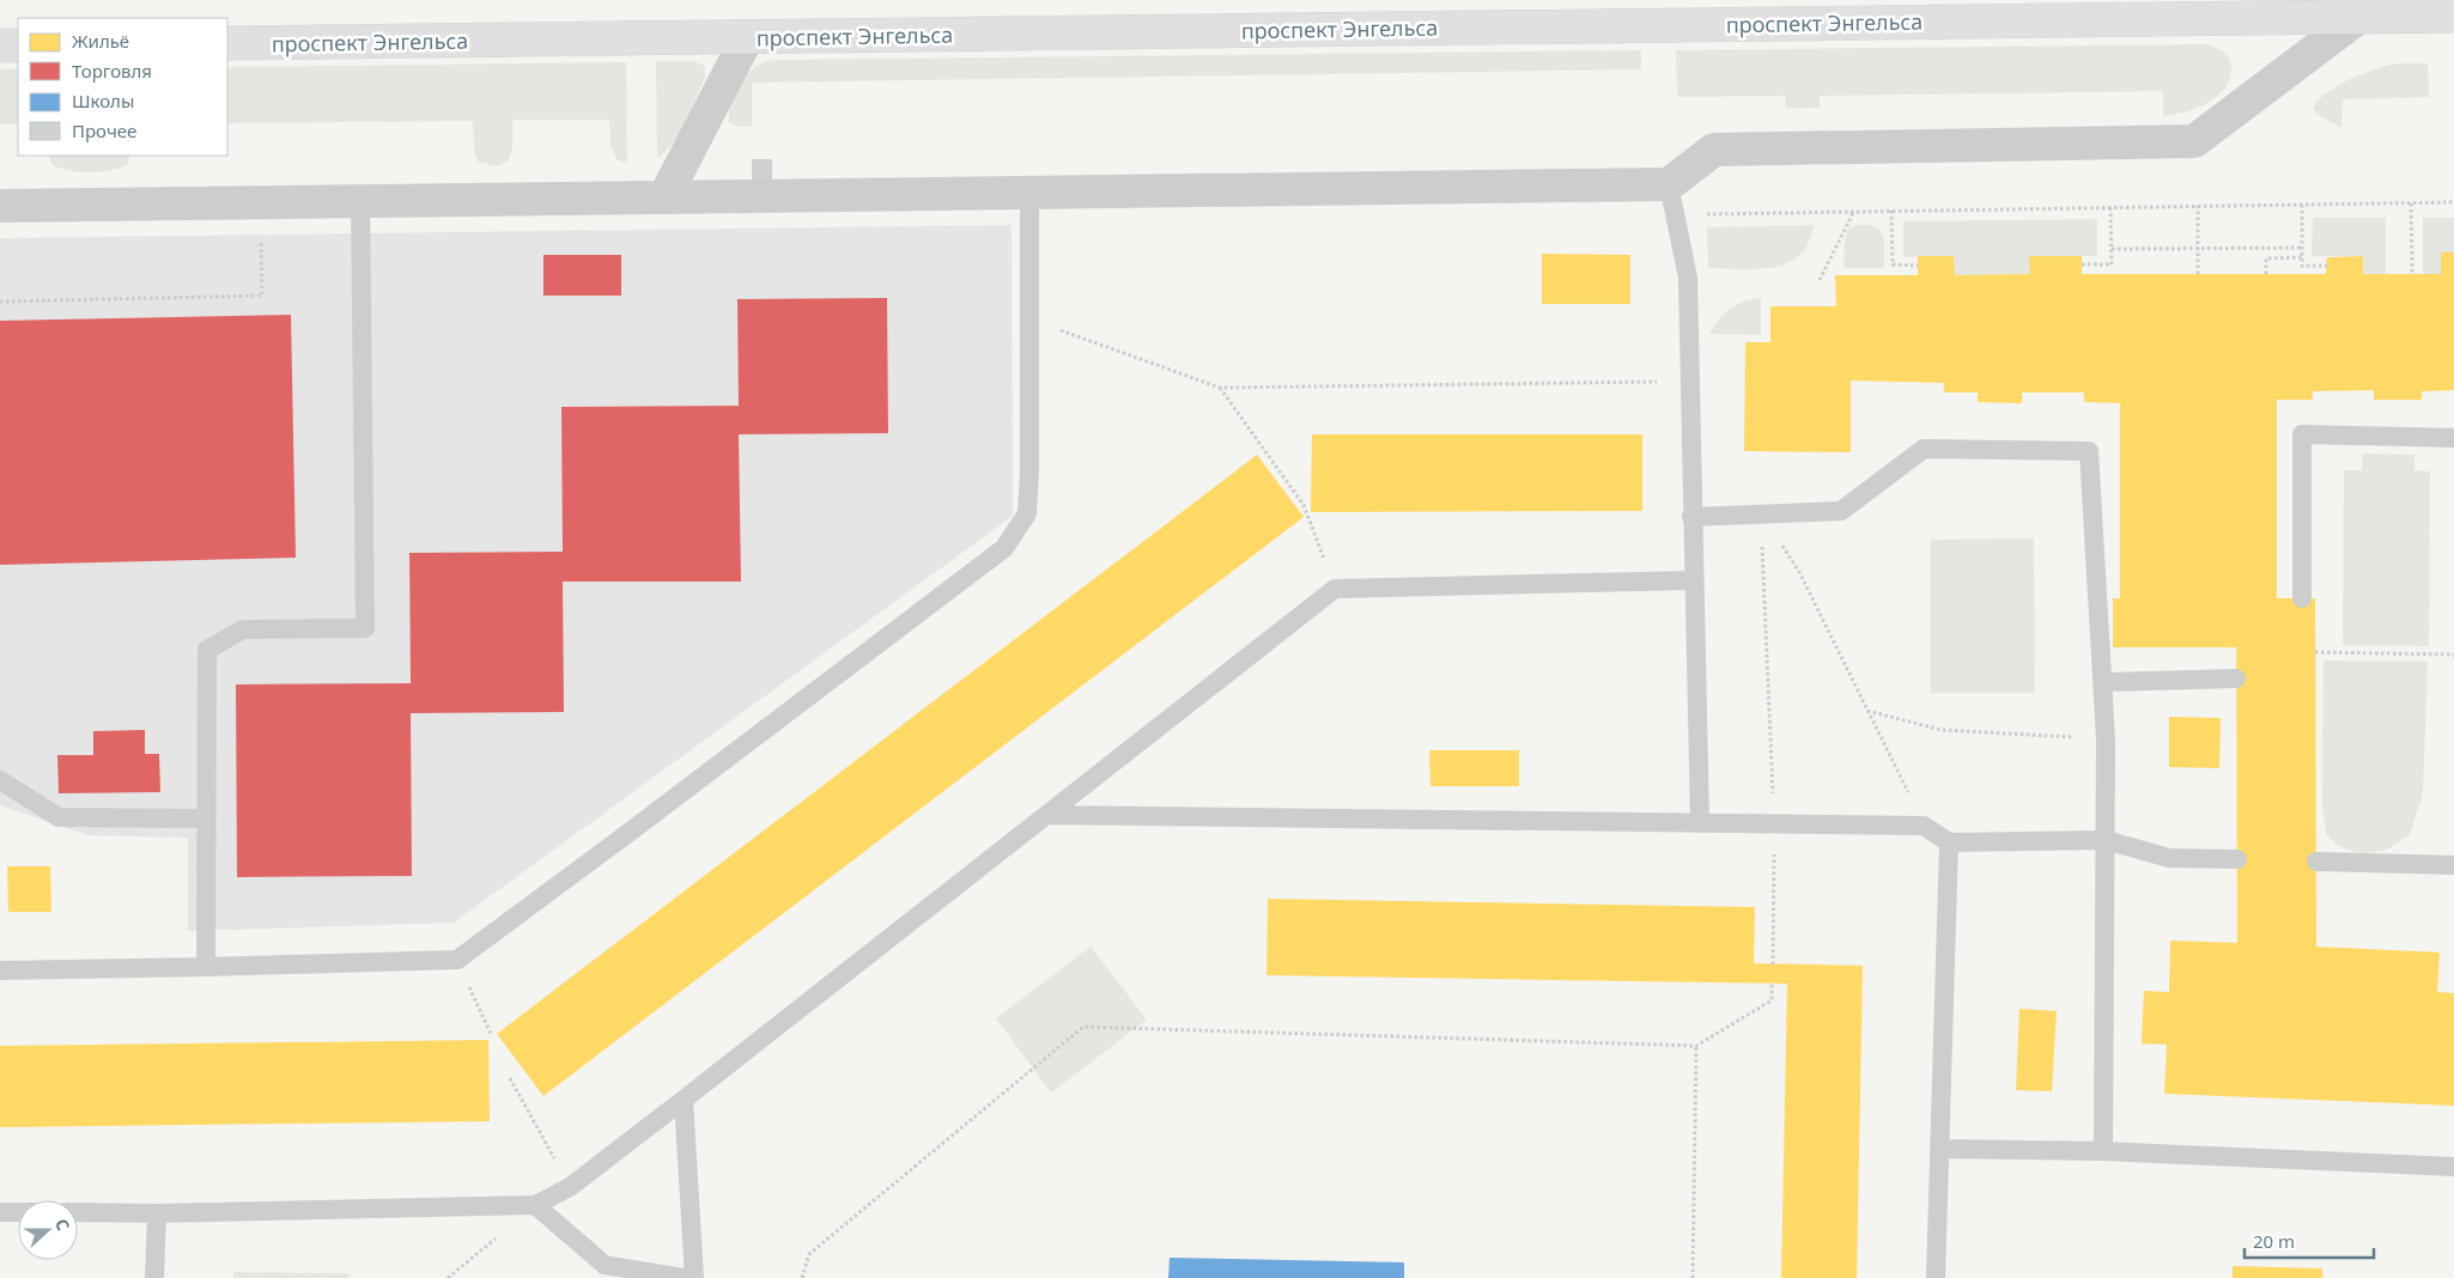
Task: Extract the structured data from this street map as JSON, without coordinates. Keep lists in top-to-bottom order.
{
  "streets": {
    "main road": ["проспект Энгельса"]
  },
  "legend": [
    "Жильё",
    "Торговля",
    "Школы",
    "Прочее"
  ],
  "scale_bar": "20 m",
  "north": "right"
}
